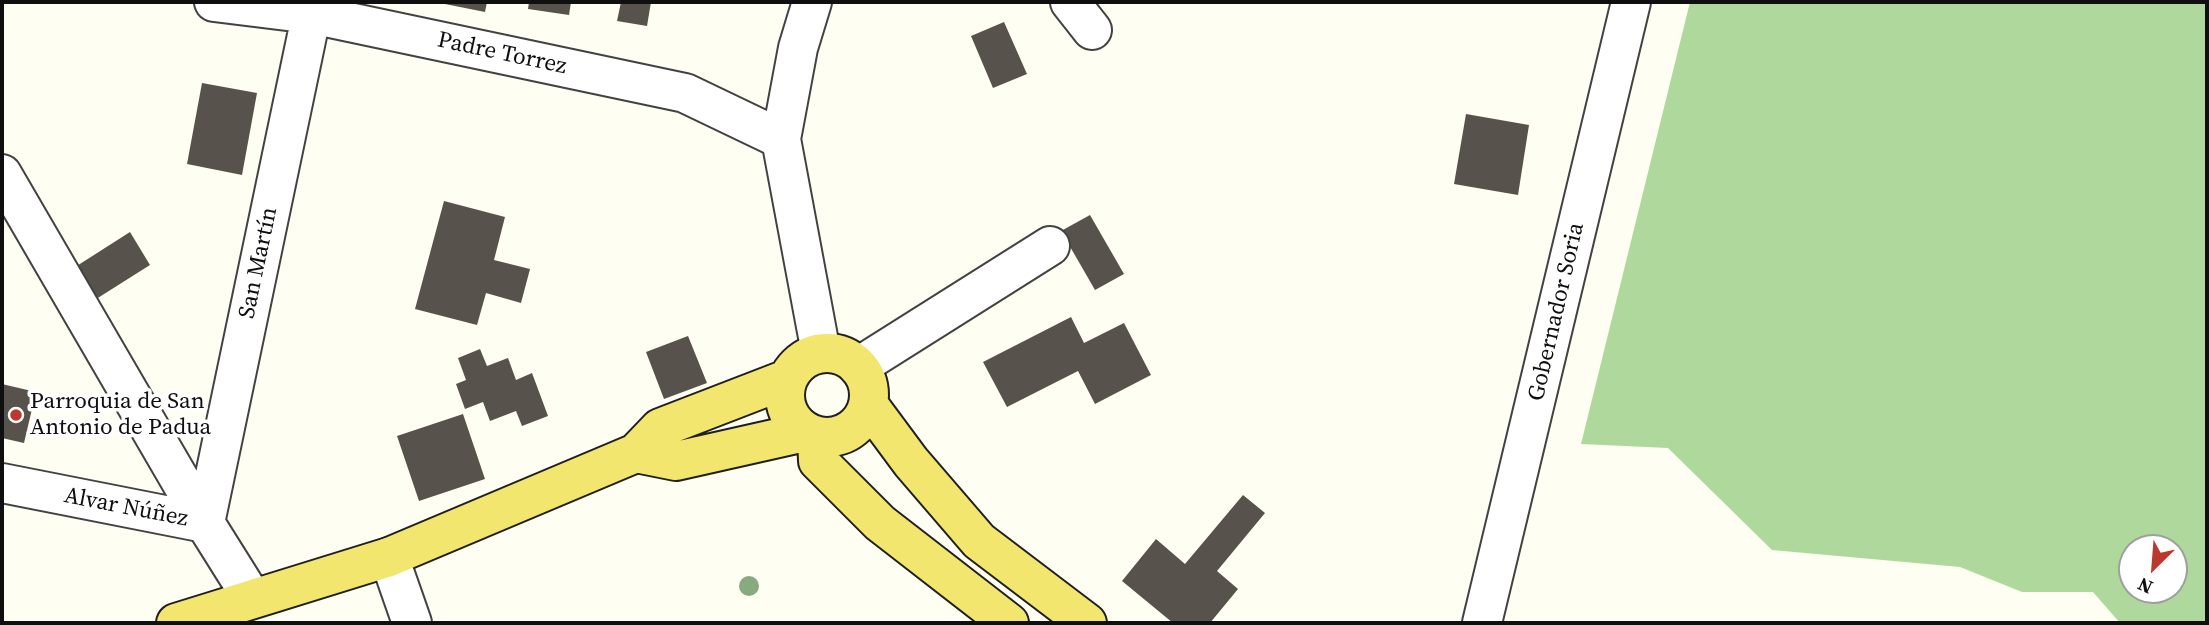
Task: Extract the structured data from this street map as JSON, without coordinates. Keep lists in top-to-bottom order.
{
  "streets": {
    "street": [
      "Padre Torrez",
      "San Martín",
      "Gobernador Soria",
      "Alvar Núñez"
    ]
  },
  "crossings": [
    ["Padre Torrez", "San Martín"],
    ["San Martín", "Alvar Núñez"]
  ],
  "places": ["Parroquia de San Antonio de Padua"],
  "north": "bottom left"
}
